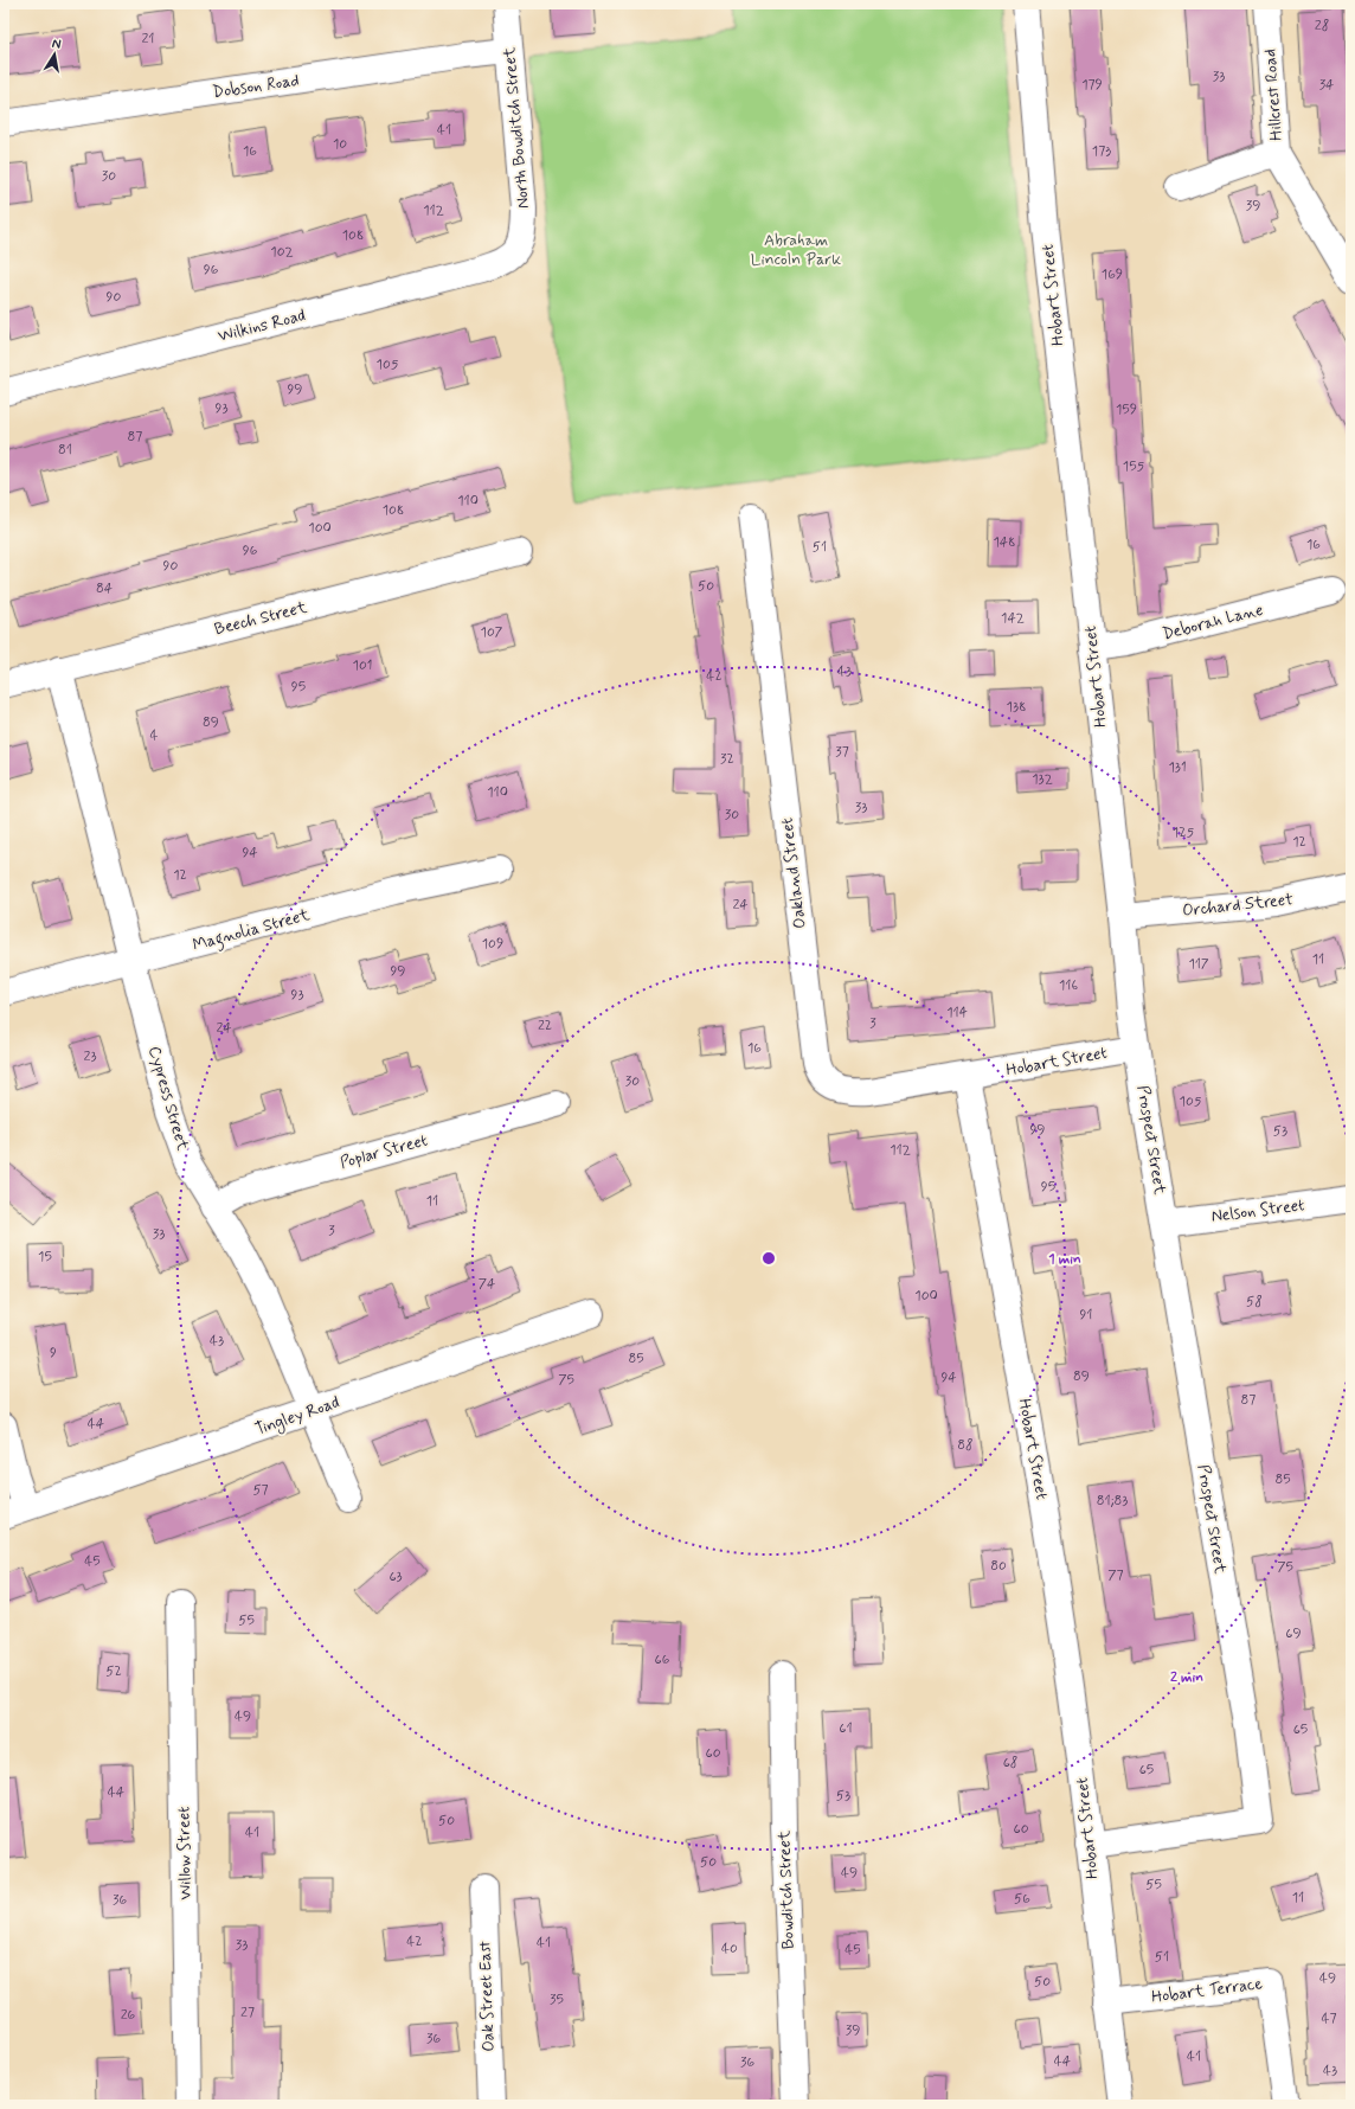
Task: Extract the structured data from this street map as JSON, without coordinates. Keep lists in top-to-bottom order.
{
  "streets": {
    "street": [
      "Dobson Road",
      "Hillcrest Road",
      "North Bowditch Street",
      "Hobart Street",
      "Wilkins Road",
      "Beech Street",
      "Deborah Lane",
      "Oakland Street",
      "Orchard Street",
      "Magnolia Street",
      "Cypress Street",
      "Prospect Street",
      "Poplar Street",
      "Nelson Street",
      "Tingley Road",
      "Willow Street",
      "Bowditch Street",
      "Hobart Terrace",
      "Oak Street East"
    ]
  },
  "crossings": [
    ["Dobson Road", "North Bowditch Street"],
    ["North Bowditch Street", "Wilkins Road"],
    ["Hobart Street", "Deborah Lane"],
    ["Hobart Street", "Oakland Street"],
    ["Hobart Street", "Orchard Street"],
    ["Hobart Street", "Prospect Street"],
    ["Hobart Street", "Hobart Terrace"],
    ["Beech Street", "Cypress Street"],
    ["Magnolia Street", "Cypress Street"],
    ["Cypress Street", "Poplar Street"],
    ["Cypress Street", "Tingley Road"],
    ["Prospect Street", "Nelson Street"]
  ],
  "parks": ["Abraham Lincoln Park"],
  "house_numbers": [
    "28",
    "21",
    "33",
    "179",
    "34",
    "41",
    "10",
    "16",
    "173",
    "30",
    "39",
    "112",
    "108",
    "102",
    "96",
    "169",
    "90",
    "105",
    "99",
    "93",
    "159",
    "87",
    "81",
    "155",
    "110",
    "108",
    "100",
    "148",
    "16",
    "51",
    "96",
    "90",
    "50",
    "84",
    "142",
    "107",
    "101",
    "43",
    "42",
    "95",
    "138",
    "89",
    "4",
    "37",
    "32",
    "131",
    "132",
    "110",
    "33",
    "30",
    "125",
    "12",
    "94",
    "12",
    "24",
    "109",
    "11",
    "117",
    "99",
    "116",
    "93",
    "114",
    "3",
    "22",
    "24",
    "16",
    "23",
    "30",
    "105",
    "99",
    "53",
    "112",
    "95",
    "11",
    "3",
    "33",
    "15",
    "74",
    "100",
    "58",
    "91",
    "43",
    "9",
    "85",
    "89",
    "94",
    "75",
    "87",
    "44",
    "88",
    "85",
    "57",
    "81;83",
    "45",
    "80",
    "75",
    "77",
    "63",
    "55",
    "69",
    "66",
    "52",
    "49",
    "61",
    "65",
    "60",
    "68",
    "65",
    "44",
    "53",
    "50",
    "60",
    "41",
    "50",
    "49",
    "55",
    "11",
    "56",
    "36",
    "42",
    "41",
    "33",
    "40",
    "45",
    "51",
    "49",
    "50",
    "35",
    "27",
    "26",
    "47",
    "39",
    "36",
    "41",
    "44",
    "36",
    "43"
  ],
  "north": "top",
  "rings": ["1 min", "2 min"]
}
